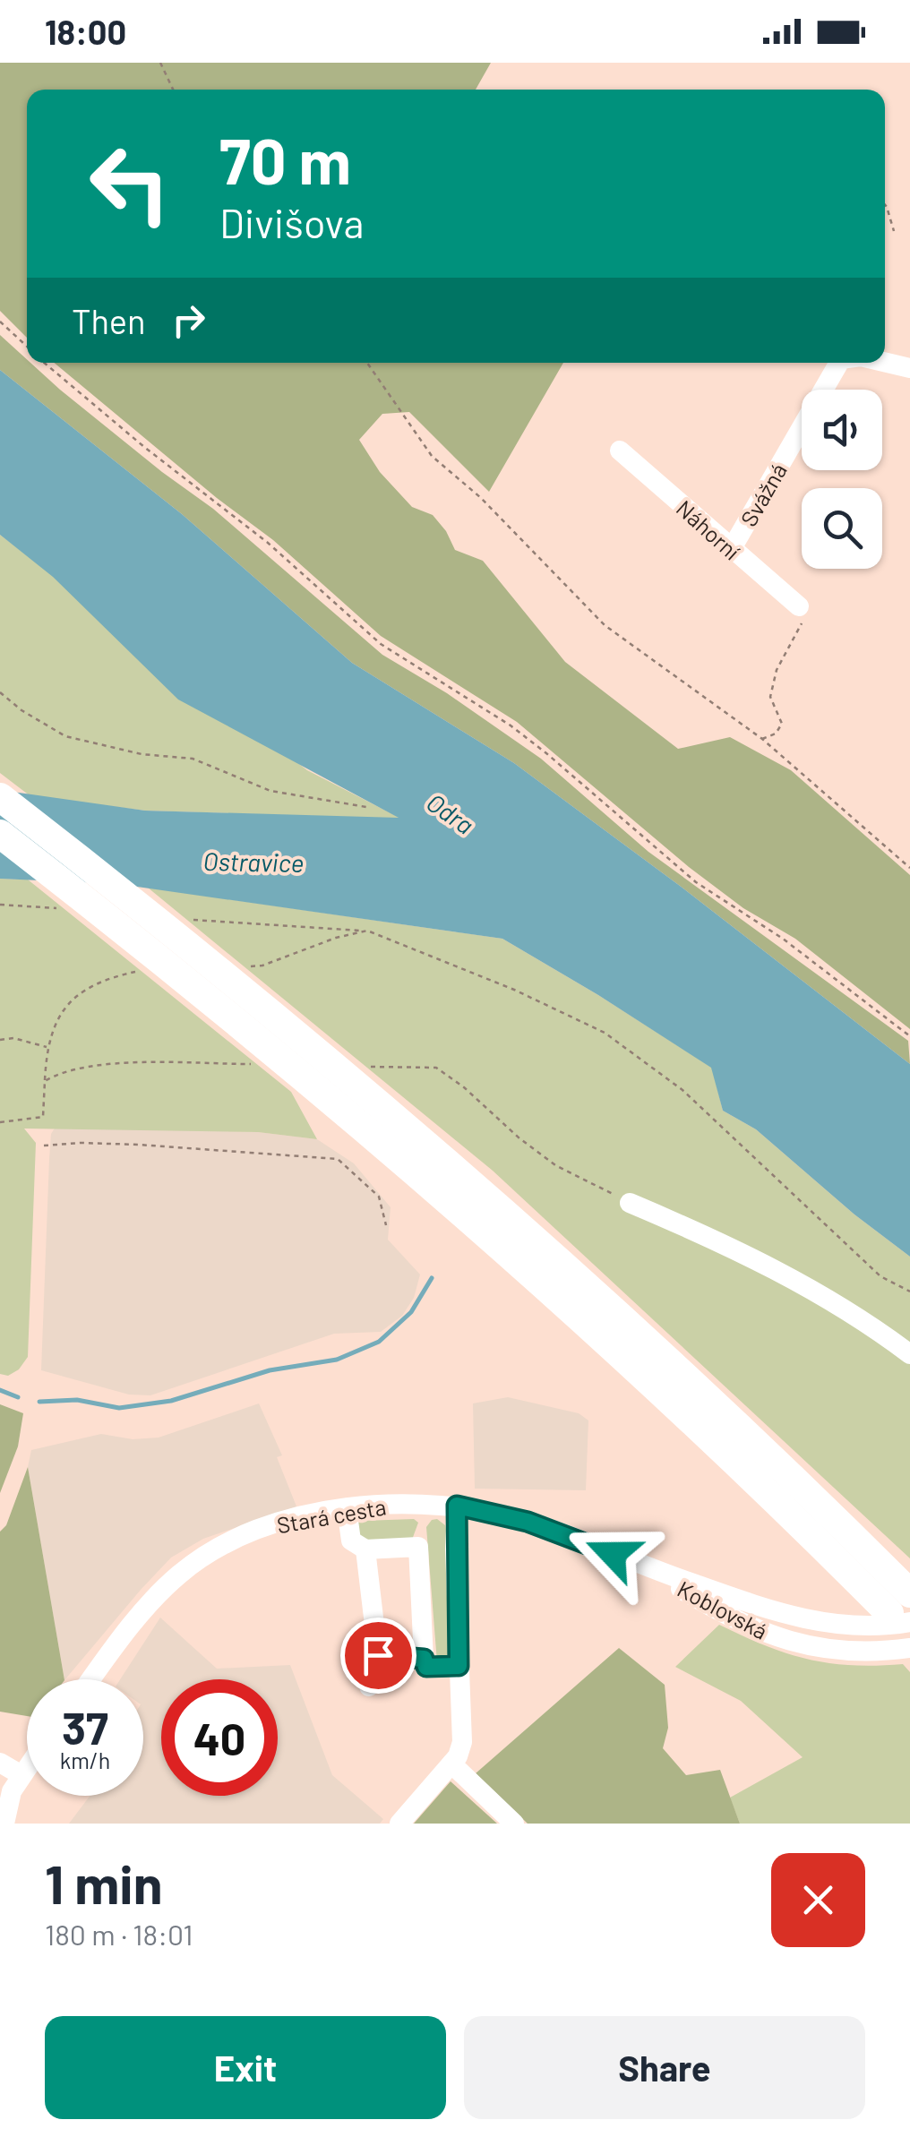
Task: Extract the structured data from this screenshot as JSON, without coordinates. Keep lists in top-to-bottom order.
{
  "streets": {
    "street": [
      "Svážná",
      "Náhorní",
      "Stará cesta",
      "Koblovská"
    ]
  },
  "crossings": [
    ["Svážná", "Náhorní"],
    ["Stará cesta", "Koblovská"]
  ],
  "water": ["Odra", "Ostravice"],
  "page": {
    "status": "18:00",
    "turn": ["70 m", "Divišova"],
    "then": "Then",
    "speed": "37 km/h",
    "limit": "40",
    "heading": ["1 min", "180 m · 18:01"],
    "buttons": ["Exit", "Share"]
  }
}
